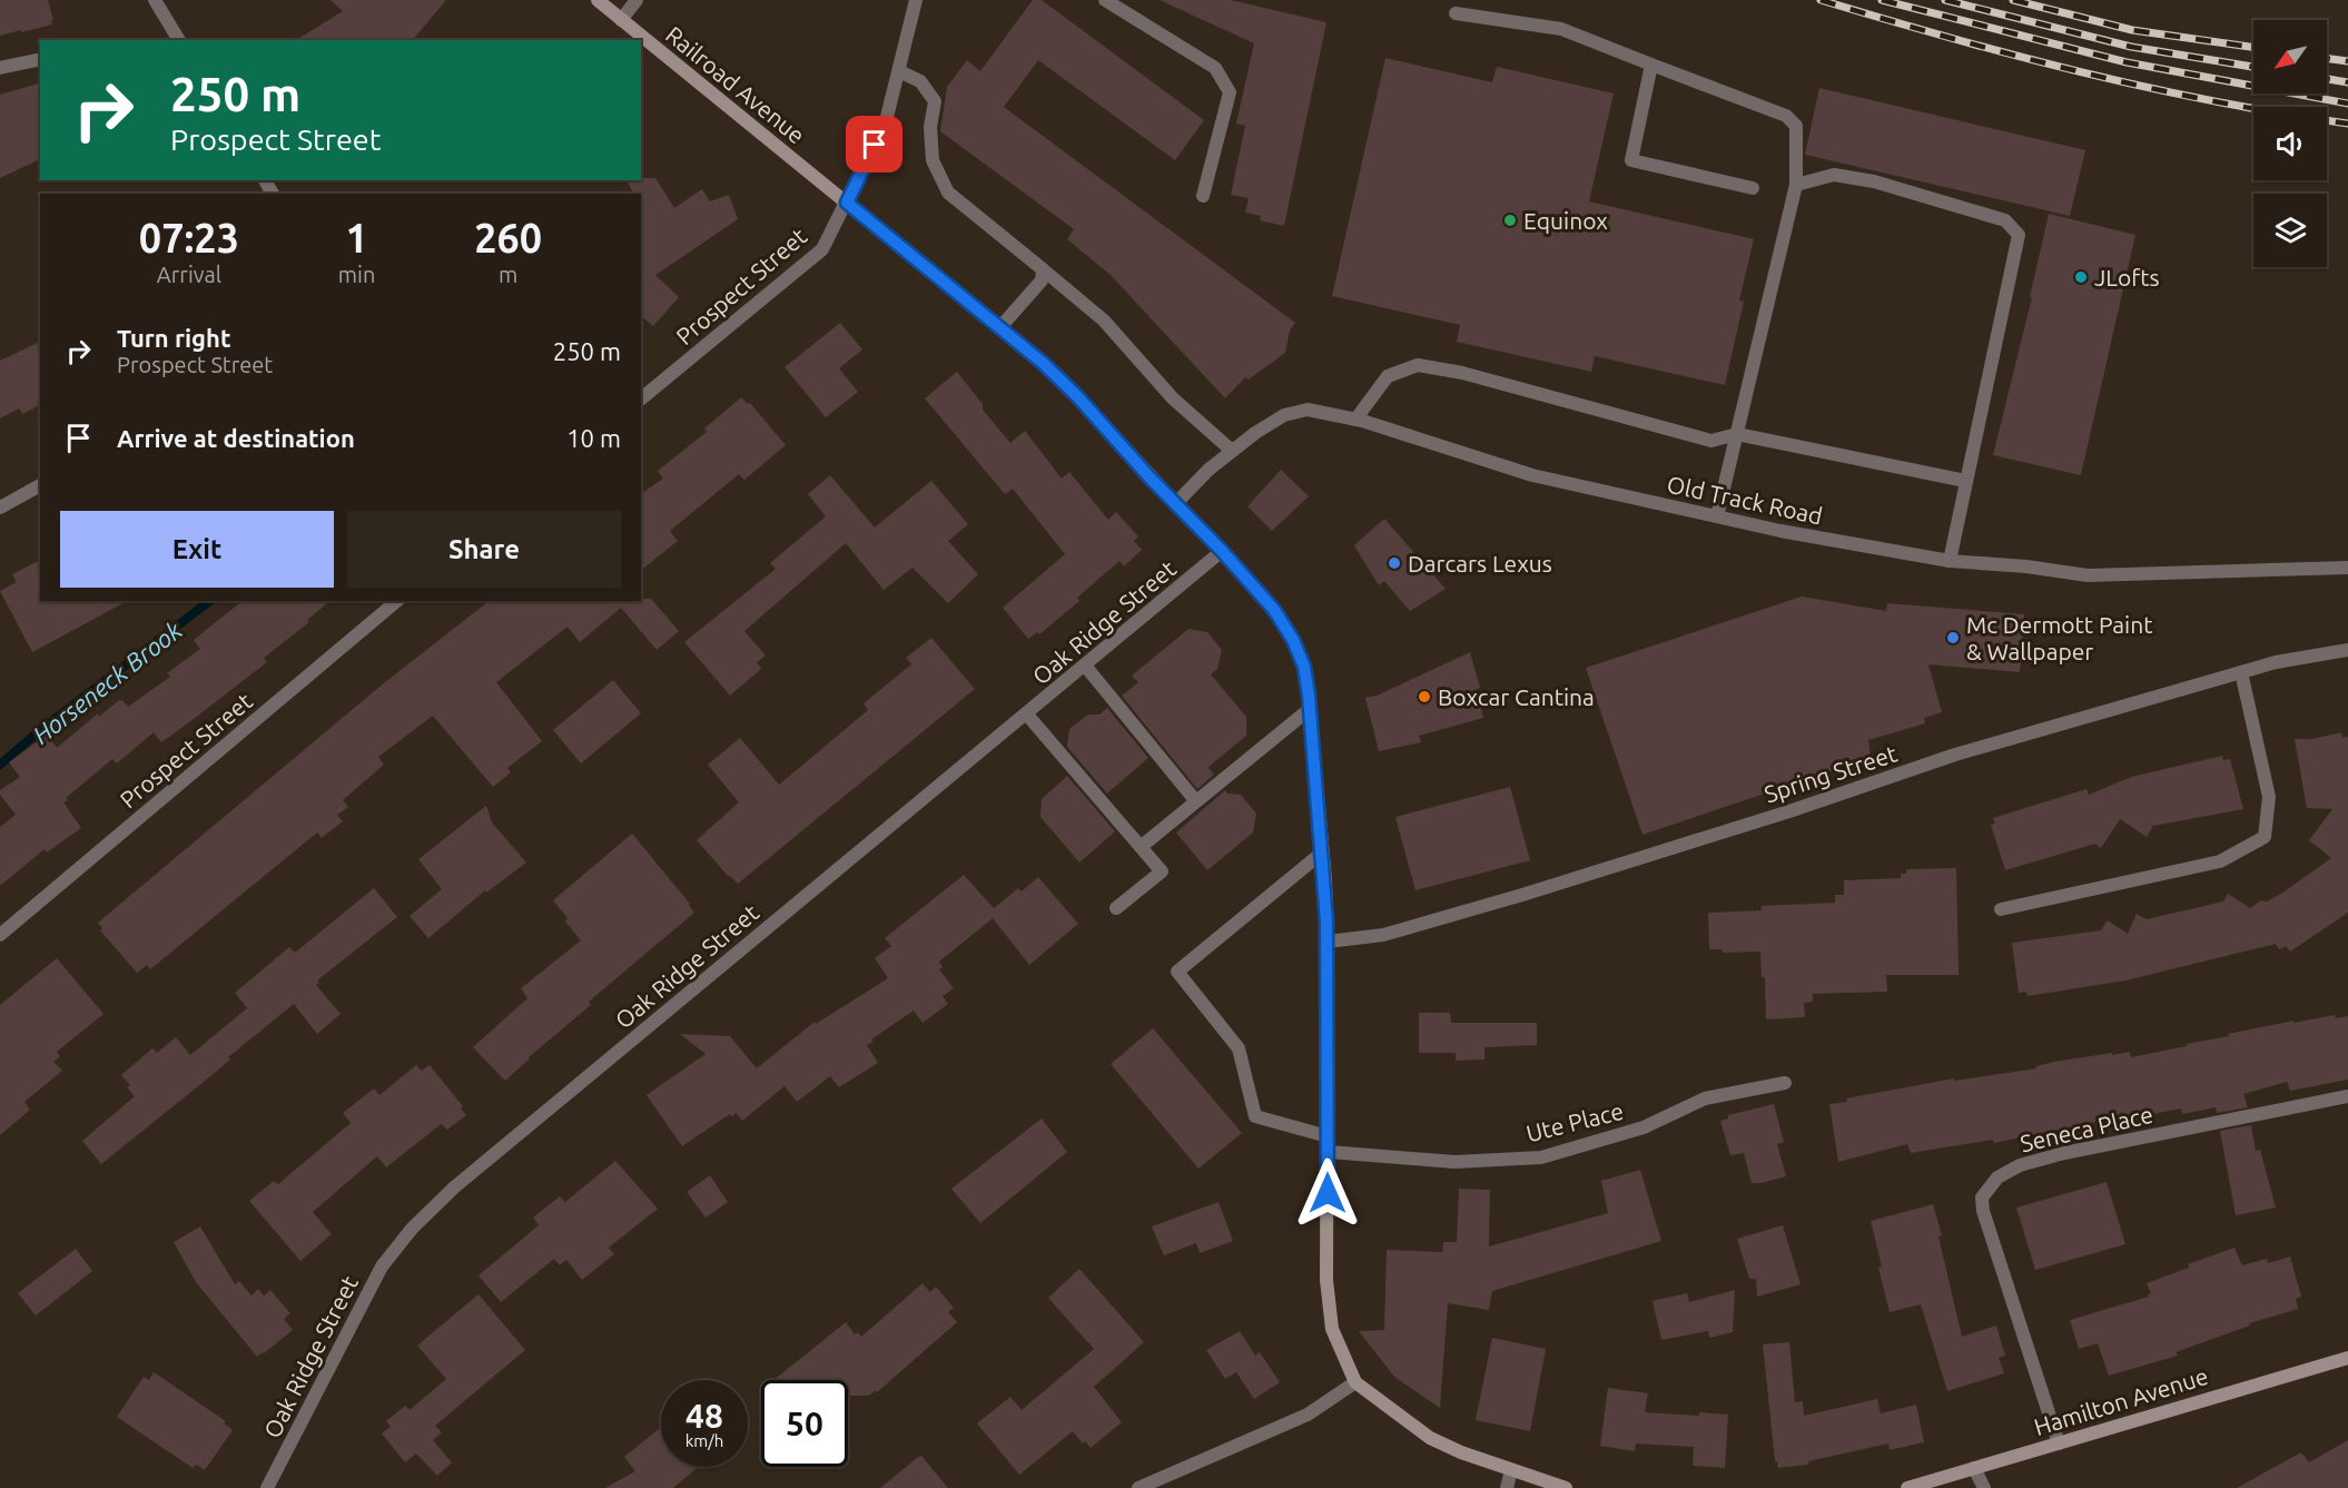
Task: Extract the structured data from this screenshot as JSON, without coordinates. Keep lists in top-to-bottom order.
{
  "streets": {
    "main road": ["Railroad Avenue", "Hamilton Avenue"],
    "street": [
      "Prospect Street",
      "Old Track Road",
      "Oak Ridge Street",
      "Spring Street",
      "Ute Place",
      "Seneca Place"
    ]
  },
  "crossings": [
    ["Railroad Avenue", "Prospect Street"],
    ["Railroad Avenue", "Old Track Road"],
    ["Railroad Avenue", "Oak Ridge Street"],
    ["Railroad Avenue", "Spring Street"],
    ["Railroad Avenue", "Ute Place"],
    ["Seneca Place", "Hamilton Avenue"]
  ],
  "water": ["Horseneck Brook"],
  "places": [
    "Equinox",
    "JLofts",
    "Darcars Lexus",
    "Mc Dermott Paint & Wallpaper",
    "Boxcar Cantina"
  ],
  "north": "bottom left",
  "page": {
    "turn": ["250 m", "Prospect Street"],
    "eta": [
      "07:23",
      "Arrival",
      "1",
      "min",
      "260",
      "m"
    ],
    "list": [
      {
        "name": "Turn right",
        "note": "Prospect Street",
        "value": "250 m"
      },
      {
        "name": "Arrive at destination",
        "value": "10 m"
      }
    ],
    "buttons": ["Exit", "Share"],
    "speed": "48 km/h",
    "limit": "50"
  }
}
